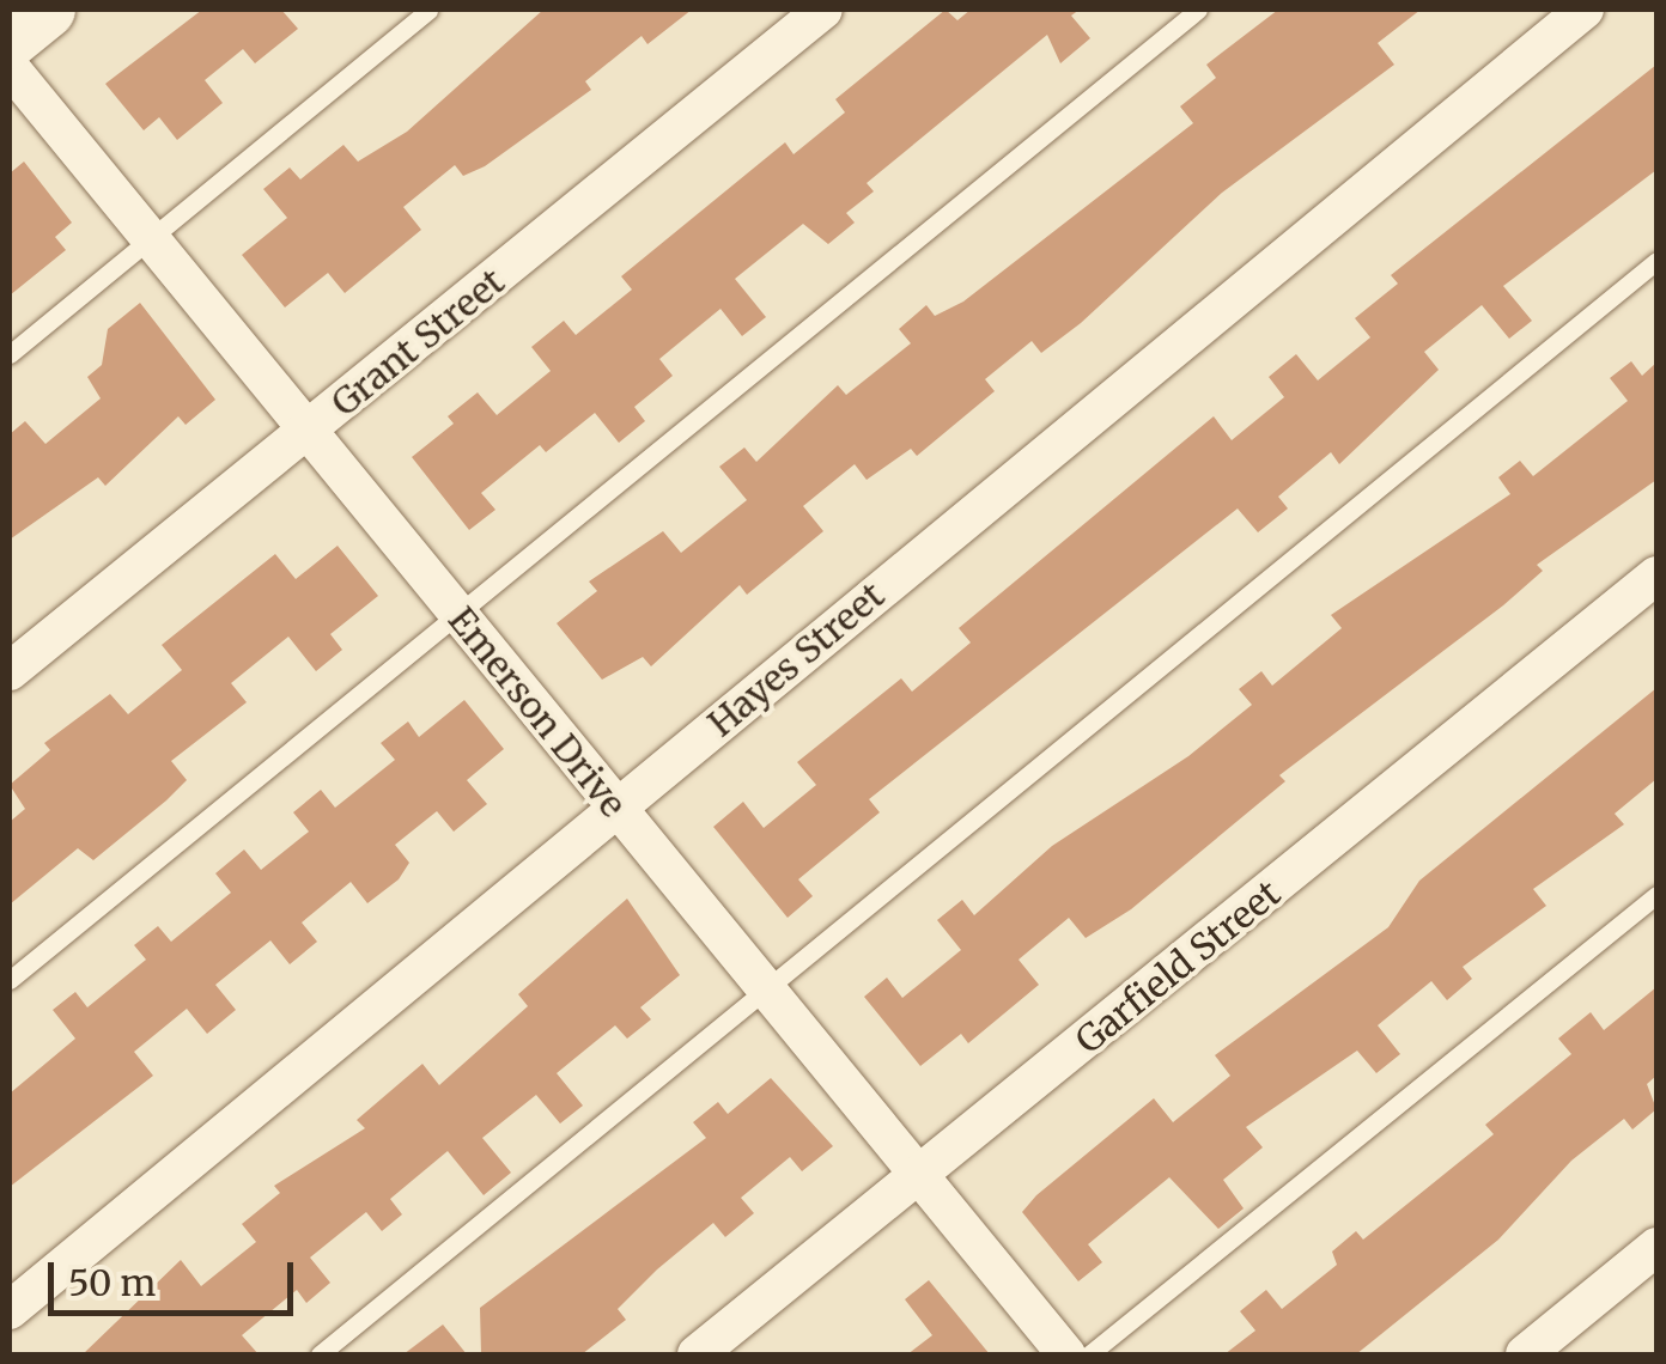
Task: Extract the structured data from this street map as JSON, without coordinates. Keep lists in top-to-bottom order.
{
  "streets": {
    "street": [
      "Grant Street",
      "Hayes Street",
      "Emerson Drive",
      "Garfield Street"
    ]
  },
  "crossings": [
    ["Grant Street", "Emerson Drive"],
    ["Hayes Street", "Emerson Drive"],
    ["Emerson Drive", "Garfield Street"]
  ],
  "scale_bar": "50 m"
}
